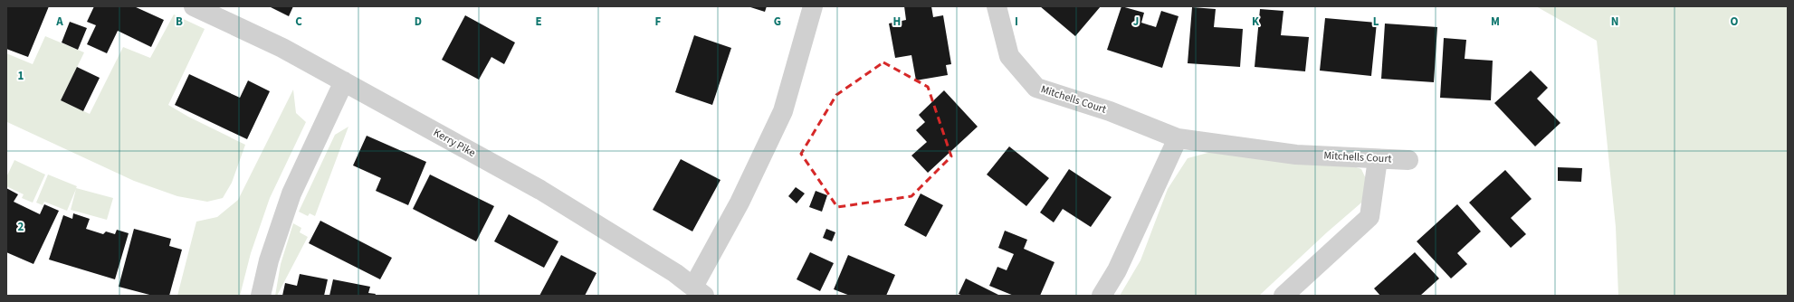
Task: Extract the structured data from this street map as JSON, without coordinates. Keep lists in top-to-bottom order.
{
  "streets": {
    "street": ["Mitchells Court", "Kerry Pike"]
  },
  "grid": {
    "columns": [
      "A",
      "B",
      "C",
      "D",
      "E",
      "F",
      "G",
      "H",
      "I",
      "J",
      "K",
      "L",
      "M",
      "N",
      "O"
    ],
    "rows": ["1", "2"]
  }
}
